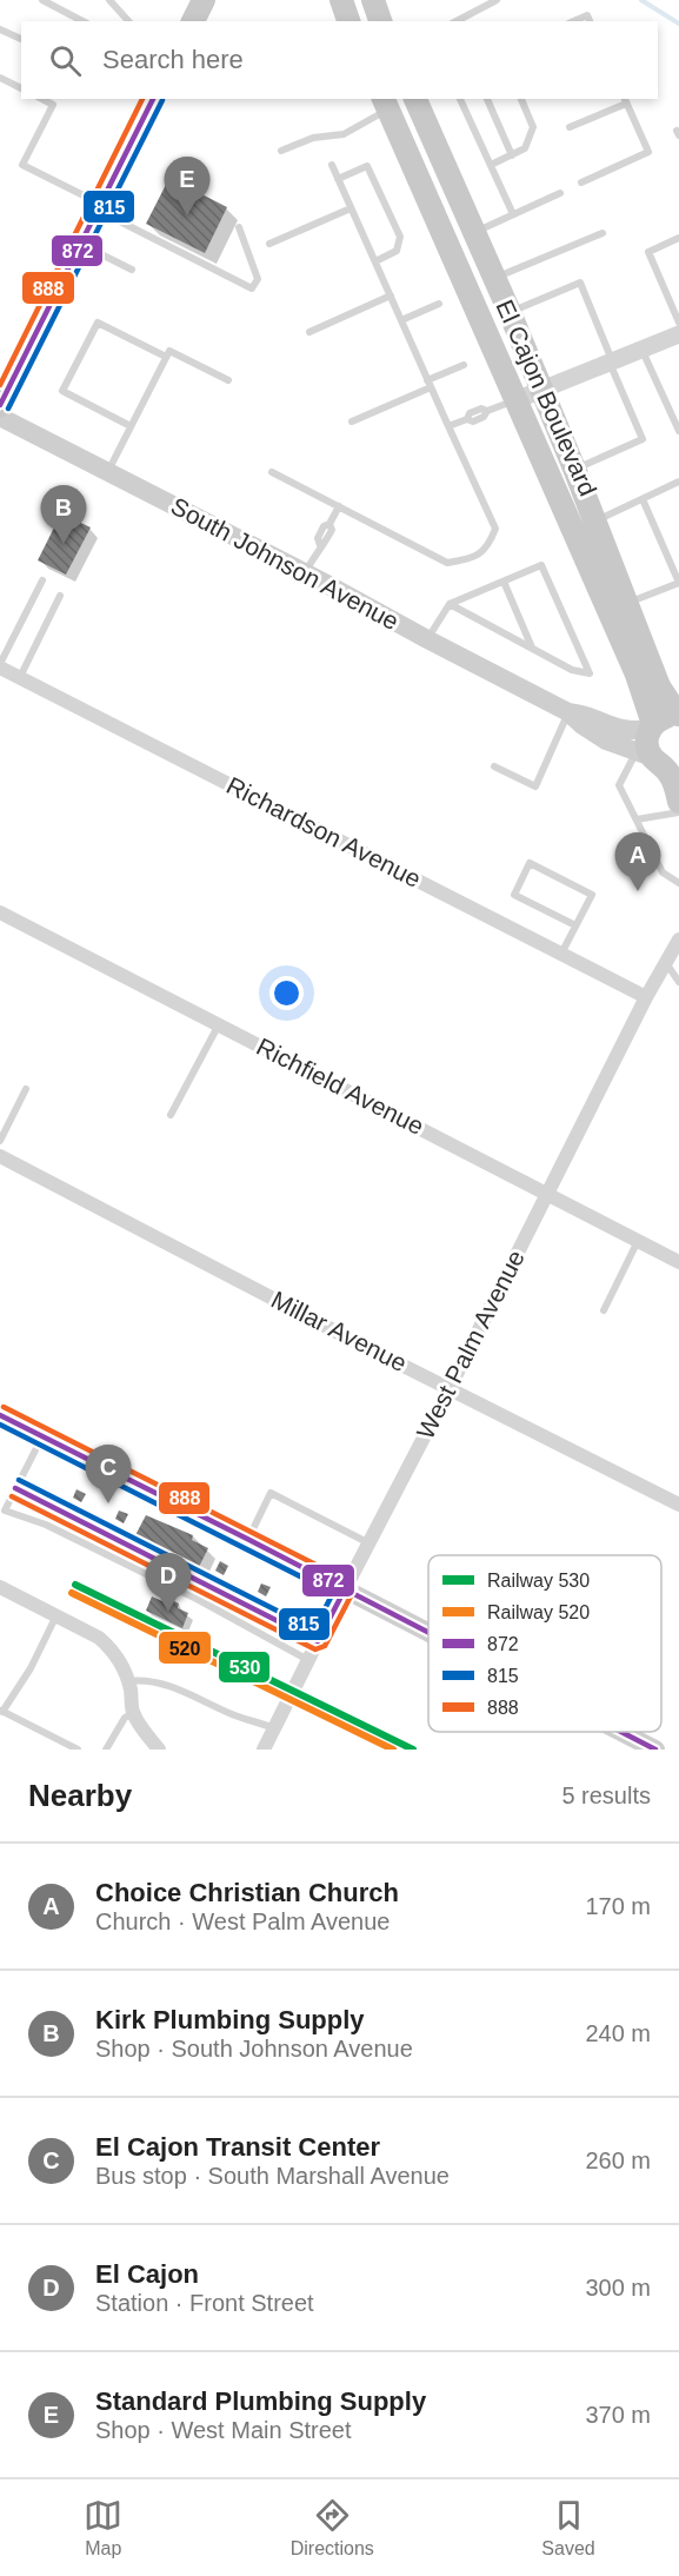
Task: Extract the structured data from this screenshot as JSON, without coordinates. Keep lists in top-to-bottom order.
{
  "streets": {
    "main road": ["El Cajon Boulevard", "South Johnson Avenue"],
    "street": [
      "Richardson Avenue",
      "Richfield Avenue",
      "Millar Avenue",
      "West Palm Avenue"
    ]
  },
  "crossings": [
    ["El Cajon Boulevard", "South Johnson Avenue"],
    ["Richardson Avenue", "West Palm Avenue"],
    ["Richfield Avenue", "West Palm Avenue"],
    ["Millar Avenue", "West Palm Avenue"]
  ],
  "lines": [
    "transit line 872",
    "transit line 888",
    "transit line 815",
    "rail line 530",
    "rail line 520"
  ],
  "legend": [
    "Railway 530",
    "Railway 520",
    "872",
    "815",
    "888"
  ],
  "page": {
    "search": "Search here",
    "pins": [
      "E",
      "B",
      "A",
      "C",
      "D"
    ],
    "heading": ["Nearby", "5 results"],
    "list": [
      {
        "mark": "A",
        "name": "Choice Christian Church",
        "note": "Church · West Palm Avenue",
        "value": "170 m"
      },
      {
        "mark": "B",
        "name": "Kirk Plumbing Supply",
        "note": "Shop · South Johnson Avenue",
        "value": "240 m"
      },
      {
        "mark": "C",
        "name": "El Cajon Transit Center",
        "note": "Bus stop · South Marshall Avenue",
        "value": "260 m"
      },
      {
        "mark": "D",
        "name": "El Cajon",
        "note": "Station · Front Street",
        "value": "300 m"
      },
      {
        "mark": "E",
        "name": "Standard Plumbing Supply",
        "note": "Shop · West Main Street",
        "value": "370 m"
      }
    ],
    "nav": ["Map", "Directions", "Saved"]
  }
}
